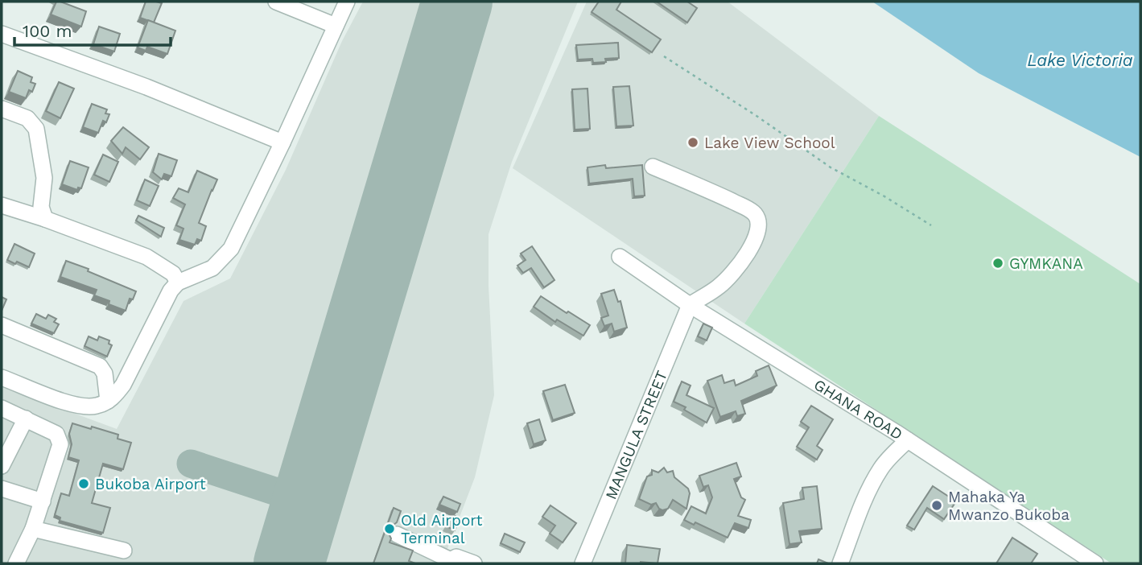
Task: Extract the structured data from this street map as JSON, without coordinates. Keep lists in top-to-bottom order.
{
  "streets": {
    "street": ["GHANA ROAD", "MANGULA STREET"]
  },
  "crossings": [
    ["GHANA ROAD", "MANGULA STREET"]
  ],
  "water": ["Lake Victoria"],
  "places": [
    "Lake View School",
    "GYMKANA",
    "Bukoba Airport",
    "Mahaka Ya Mwanzo Bukoba",
    "Old Airport Terminal"
  ],
  "scale_bar": "100 m"
}
